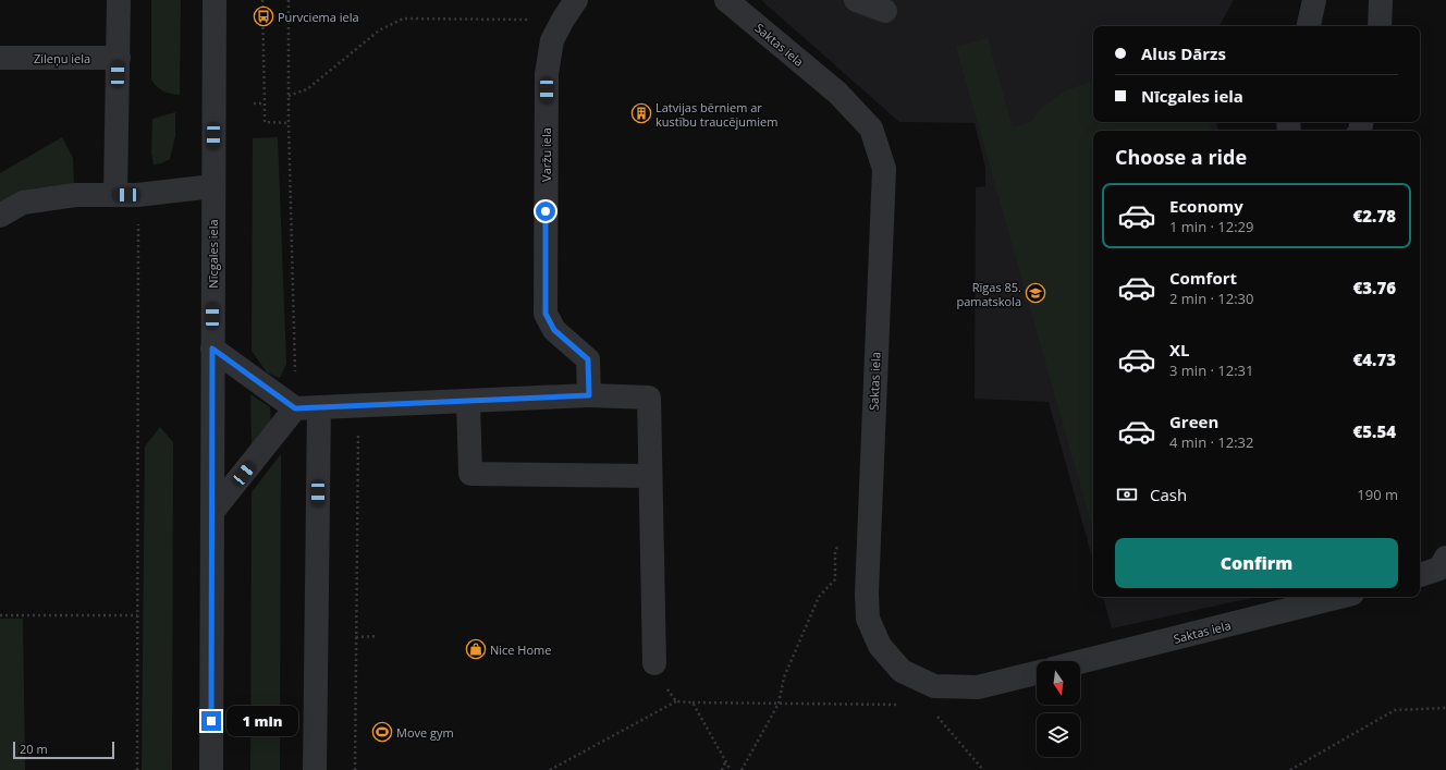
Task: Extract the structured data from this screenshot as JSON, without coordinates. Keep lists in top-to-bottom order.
{
  "streets": {
    "street": [
      "Saktas iela",
      "Zileņu iela",
      "Varžu iela",
      "Nīcgales iela"
    ]
  },
  "places": {
    "bus stop": ["Purvciema iela"],
    "building": ["Latvijas bērniem ar kustību traucējumiem"],
    "school or university": ["Rīgas 85. pamatskola"],
    "shop": ["Nice Home"],
    "sports": ["Move gym"]
  },
  "scale_bar": "20 m",
  "north": "bottom",
  "page": {
    "banner": ["Alus Dārzs", "Nīcgales iela"],
    "heading": "Choose a ride",
    "list": [
      {
        "name": "Economy",
        "note": "1 min · 12:29",
        "value": "€2.78"
      },
      {
        "name": "Comfort",
        "note": "2 min · 12:30",
        "value": "€3.76"
      },
      {
        "name": "XL",
        "note": "3 min · 12:31",
        "value": "€4.73"
      },
      {
        "name": "Green",
        "note": "4 min · 12:32",
        "value": "€5.54"
      }
    ],
    "pay": ["Cash", "190 m"],
    "buttons": "Confirm",
    "bubble": "1 min",
    "scale": "20 m"
  }
}
